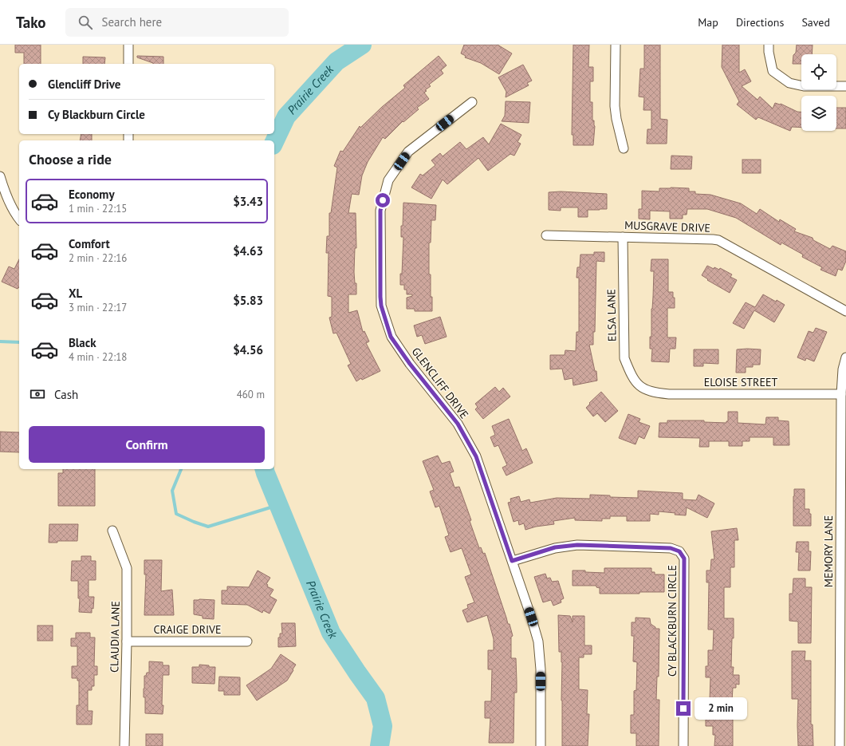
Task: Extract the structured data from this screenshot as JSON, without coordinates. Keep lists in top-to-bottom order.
{
  "streets": {
    "street": [
      "MUSGRAVE DRIVE",
      "ELSA LANE",
      "ELOISE STREET",
      "GLENCLIFF DRIVE",
      "MEMORY LANE",
      "CY BLACKBURN CIRCLE",
      "CRAIGE DRIVE",
      "CLAUDIA LANE"
    ]
  },
  "crossings": [
    ["MUSGRAVE DRIVE", "ELSA LANE"],
    ["ELSA LANE", "ELOISE STREET"],
    ["ELOISE STREET", "MEMORY LANE"],
    ["GLENCLIFF DRIVE", "CY BLACKBURN CIRCLE"],
    ["CRAIGE DRIVE", "CLAUDIA LANE"]
  ],
  "water": ["Prairie Creek"],
  "page": {
    "header": "Tako",
    "search": "Search here",
    "nav": ["Map", "Directions", "Saved"],
    "banner": ["Glencliff Drive", "Cy Blackburn Circle"],
    "heading": "Choose a ride",
    "list": [
      {
        "name": "Economy",
        "note": "1 min · 22:15",
        "value": "$3.43"
      },
      {
        "name": "Comfort",
        "note": "2 min · 22:16",
        "value": "$4.63"
      },
      {
        "name": "XL",
        "note": "3 min · 22:17",
        "value": "$5.83"
      },
      {
        "name": "Black",
        "note": "4 min · 22:18",
        "value": "$4.56"
      }
    ],
    "pay": ["Cash", "460 m"],
    "buttons": "Confirm",
    "bubble": "2 min"
  }
}
